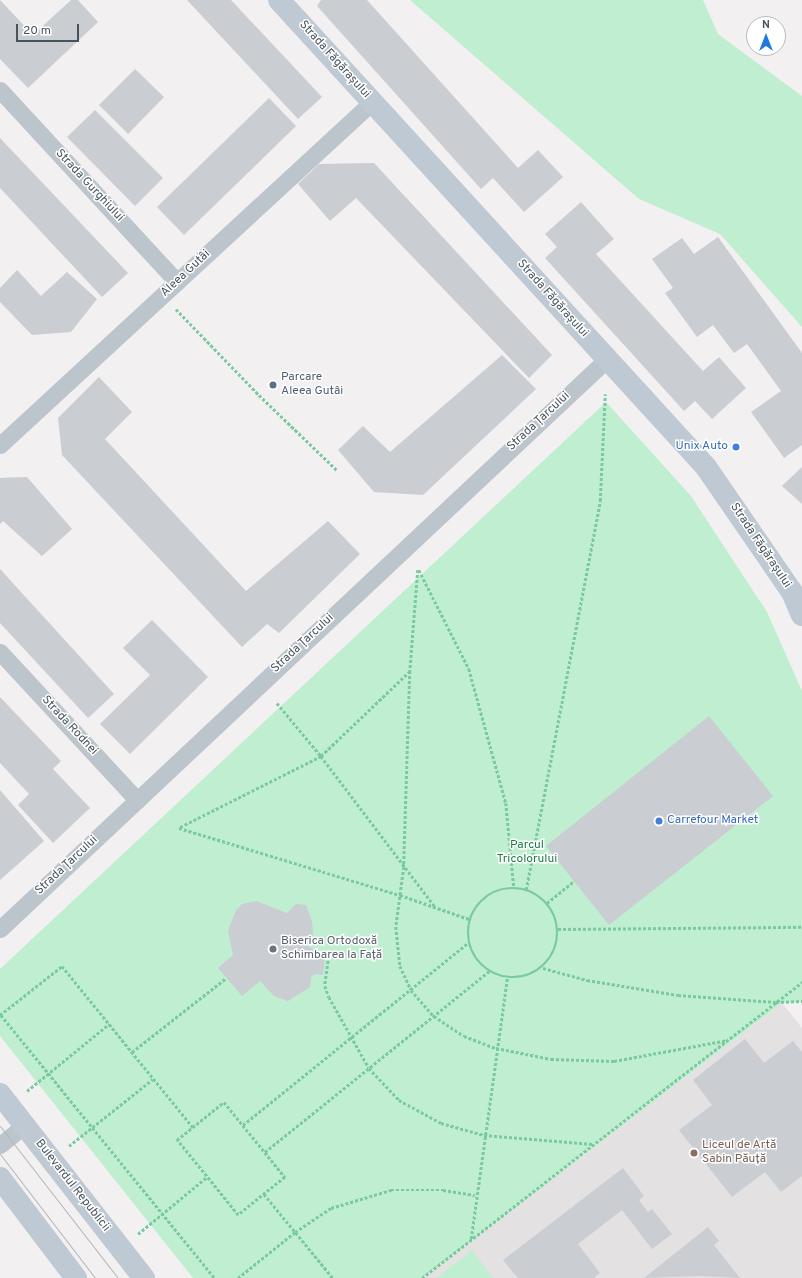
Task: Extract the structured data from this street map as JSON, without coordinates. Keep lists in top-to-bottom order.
{
  "streets": {
    "street": [
      "Strada Făgărașului",
      "Strada Gurghiului",
      "Aleea Gutâi",
      "Strada Țarcului",
      "Strada Rodnei",
      "Bulevardul Republicii"
    ]
  },
  "crossings": [
    ["Strada Făgărașului", "Aleea Gutâi"],
    ["Strada Făgărașului", "Strada Țarcului"],
    ["Strada Gurghiului", "Aleea Gutâi"],
    ["Strada Țarcului", "Strada Rodnei"]
  ],
  "parks": ["Parcul Tricolorului"],
  "places": [
    "Parcare Aleea Gutâi",
    "Unix Auto",
    "Carrefour Market",
    "Biserica Ortodoxă Schimbarea la Față",
    "Liceul de Artă Sabin Păuță"
  ],
  "scale_bar": "20 m",
  "north": "top"
}
